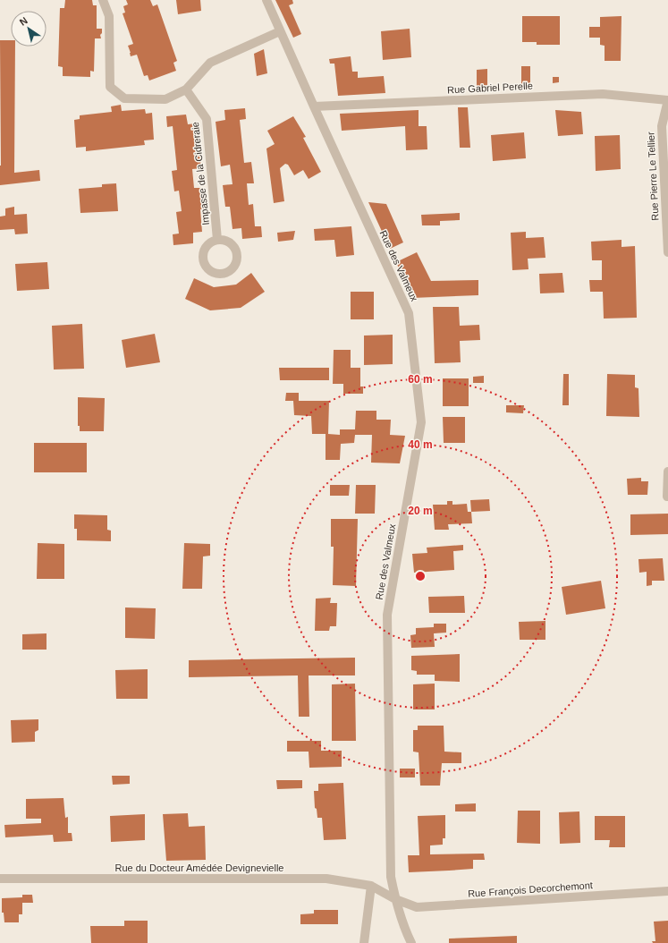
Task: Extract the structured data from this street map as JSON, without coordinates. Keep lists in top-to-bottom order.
{
  "streets": {
    "street": [
      "Rue Gabriel Perelle",
      "Impasse de la Cidreraie",
      "Rue Pierre Le Tellier",
      "Rue des Valmeux",
      "Rue du Docteur Amédée Devignevielle",
      "Rue François Decorchemont"
    ]
  },
  "crossings": [
    ["Rue Gabriel Perelle", "Rue Pierre Le Tellier"],
    ["Rue Gabriel Perelle", "Rue des Valmeux"],
    ["Rue des Valmeux", "Rue du Docteur Amédée Devignevielle"],
    ["Rue des Valmeux", "Rue François Decorchemont"],
    ["Rue du Docteur Amédée Devignevielle", "Rue François Decorchemont"]
  ],
  "north": "top left",
  "rings": ["60 m", "40 m", "20 m"]
}
